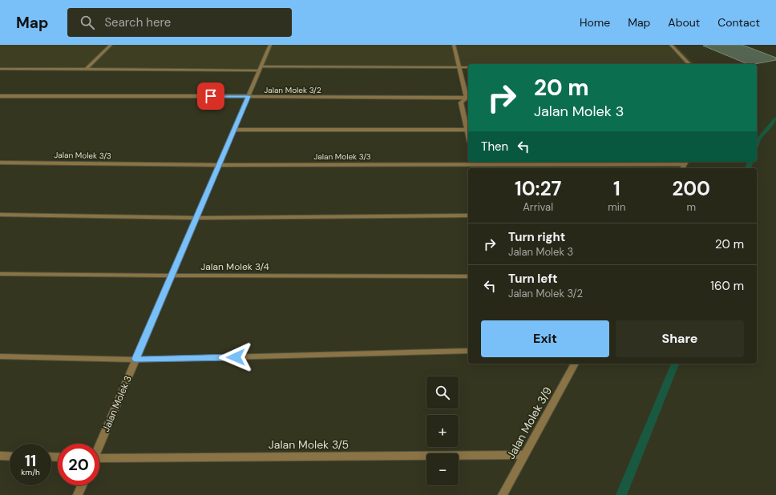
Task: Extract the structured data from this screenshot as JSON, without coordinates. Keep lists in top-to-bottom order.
{
  "streets": {
    "street": [
      "Jalan Molek 3/2",
      "Jalan Molek 3/3",
      "Jalan Molek 3/4",
      "Jalan Molek 3",
      "Jalan Molek 3/9",
      "Jalan Molek 3/5"
    ]
  },
  "crossings": [
    ["Jalan Molek 3/2", "Jalan Molek 3"],
    ["Jalan Molek 3/3", "Jalan Molek 3"],
    ["Jalan Molek 3/4", "Jalan Molek 3"],
    ["Jalan Molek 3/9", "Jalan Molek 3/5"]
  ],
  "page": {
    "header": "Map",
    "search": "Search here",
    "nav": [
      "Home",
      "Map",
      "About",
      "Contact"
    ],
    "turn": ["20 m", "Jalan Molek 3"],
    "then": "Then",
    "eta": [
      "10:27",
      "Arrival",
      "1",
      "min",
      "200",
      "m"
    ],
    "list": [
      {
        "name": "Turn right",
        "note": "Jalan Molek 3",
        "value": "20 m"
      },
      {
        "name": "Turn left",
        "note": "Jalan Molek 3/2",
        "value": "160 m"
      }
    ],
    "buttons": ["Exit", "Share"],
    "map_buttons": ["+", "−"],
    "speed": "11 km/h",
    "limit": "20"
  }
}
